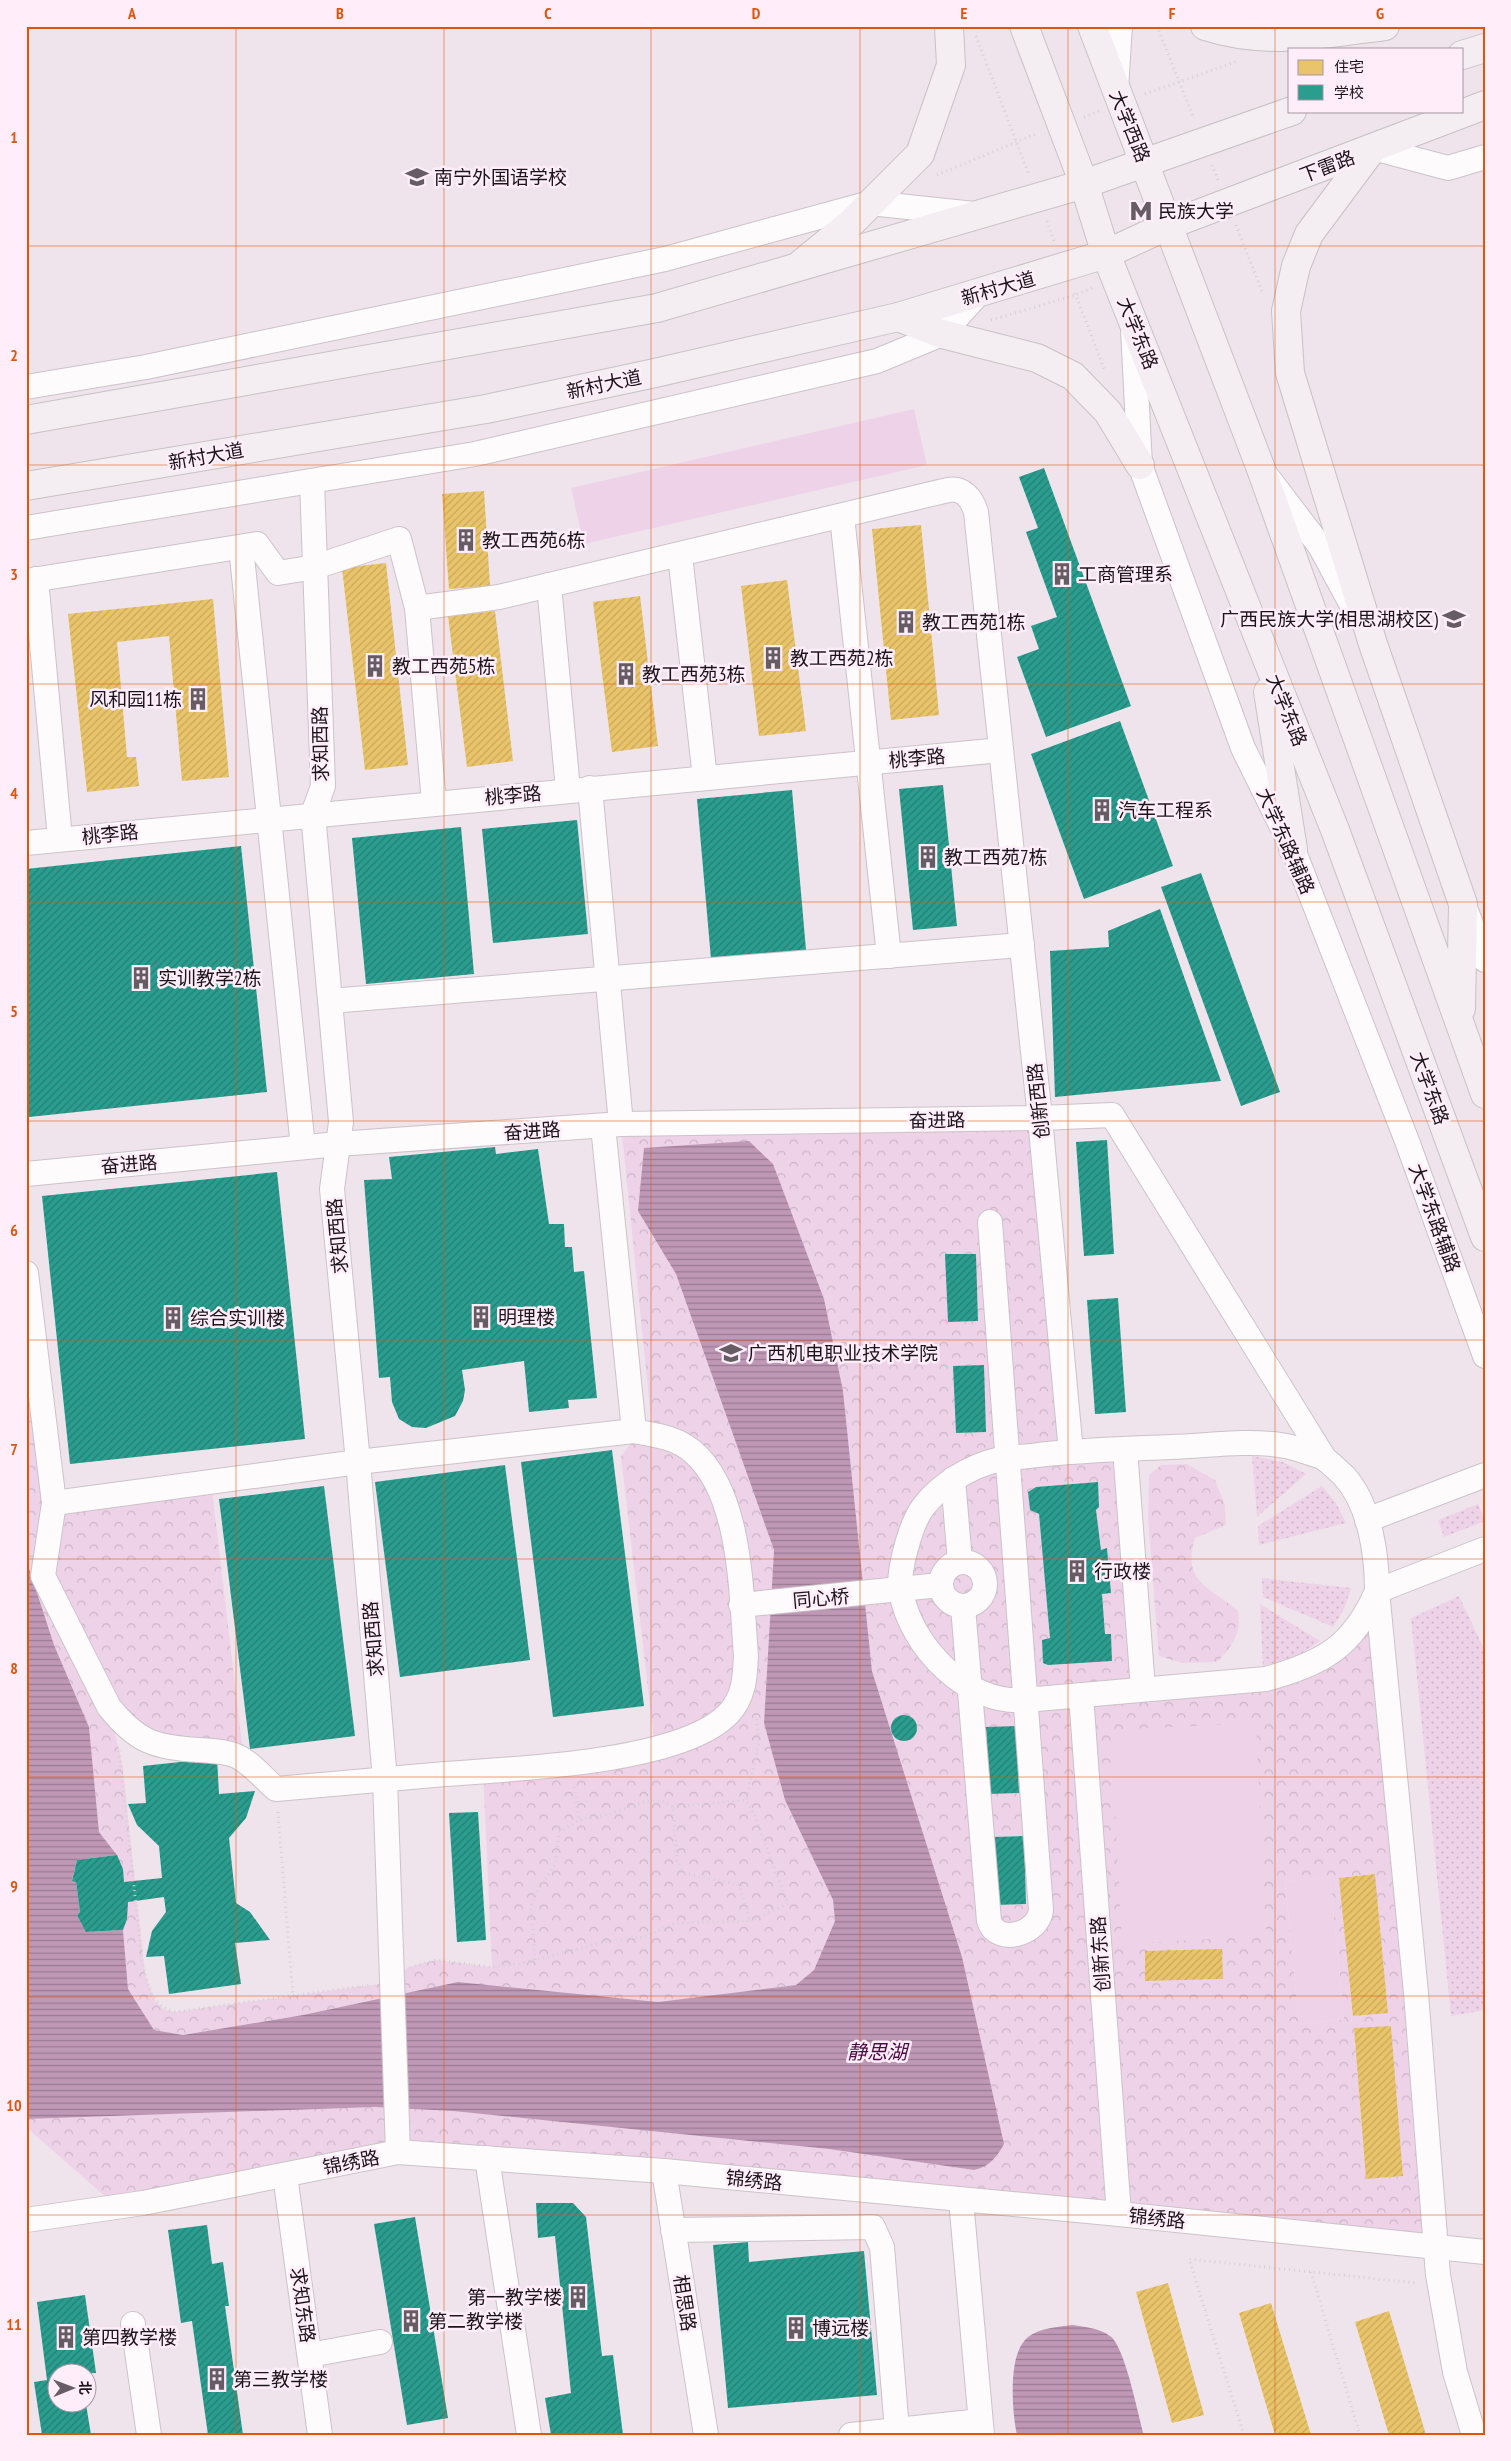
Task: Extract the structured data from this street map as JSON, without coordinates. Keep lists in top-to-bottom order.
{
  "streets": {
    "main road": [
      "大学西路",
      "下雷路",
      "新村大道",
      "大学东路"
    ],
    "street": [
      "求知西路",
      "桃李路",
      "大学东路辅路",
      "创新西路",
      "奋进路",
      "同心桥",
      "创新东路",
      "锦绣路",
      "相思路",
      "求知东路"
    ]
  },
  "crossings": [
    ["大学西路", "下雷路"],
    ["大学西路", "新村大道"],
    ["下雷路", "新村大道"],
    ["新村大道", "大学东路"],
    ["大学东路", "大学东路辅路"],
    ["求知西路", "桃李路"],
    ["求知西路", "奋进路"],
    ["求知西路", "锦绣路"],
    ["桃李路", "创新西路"],
    ["创新西路", "奋进路"],
    ["创新东路", "锦绣路"],
    ["锦绣路", "相思路"],
    ["锦绣路", "求知东路"]
  ],
  "water": ["静思湖"],
  "places": {
    "school or university": ["南宁外国语学校", "广西民族大学(相思湖校区)", "广西机电职业技术学院"],
    "metro station": ["民族大学"],
    "building": [
      "教工西苑6栋",
      "工商管理系",
      "教工西苑1栋",
      "教工西苑2栋",
      "教工西苑5栋",
      "教工西苑3栋",
      "风和园11栋",
      "汽车工程系",
      "教工西苑7栋",
      "实训教学2栋",
      "明理楼",
      "综合实训楼",
      "行政楼",
      "第一教学楼",
      "第二教学楼",
      "博远楼",
      "第四教学楼",
      "第三教学楼"
    ]
  },
  "legend": ["住宅", "学校"],
  "north": "right",
  "grid": {
    "columns": [
      "A",
      "B",
      "C",
      "D",
      "E",
      "F",
      "G"
    ],
    "rows": [
      "1",
      "2",
      "3",
      "4",
      "5",
      "6",
      "7",
      "8",
      "9",
      "10",
      "11"
    ]
  }
}
